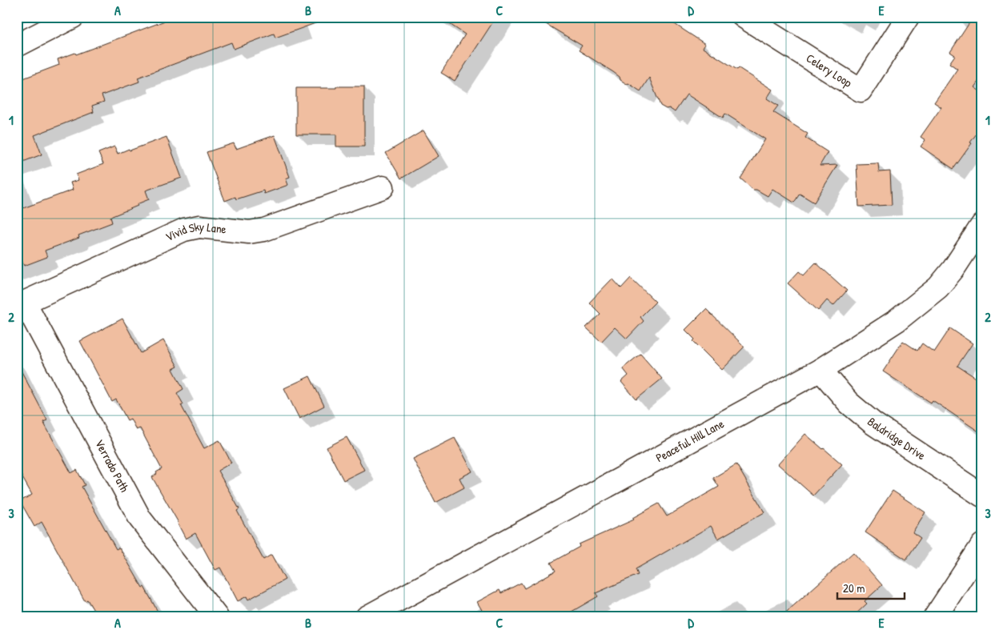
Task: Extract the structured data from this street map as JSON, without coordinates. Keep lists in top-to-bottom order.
{
  "streets": {
    "street": [
      "Celery Loop",
      "Vivid Sky Lane",
      "Baldridge Drive",
      "Peaceful Hill Lane",
      "Verrado Path"
    ]
  },
  "crossings": [
    ["Vivid Sky Lane", "Verrado Path"],
    ["Baldridge Drive", "Peaceful Hill Lane"]
  ],
  "scale_bar": "20 m",
  "grid": {
    "columns": [
      "A",
      "B",
      "C",
      "D",
      "E"
    ],
    "rows": ["1", "2", "3"]
  }
}
